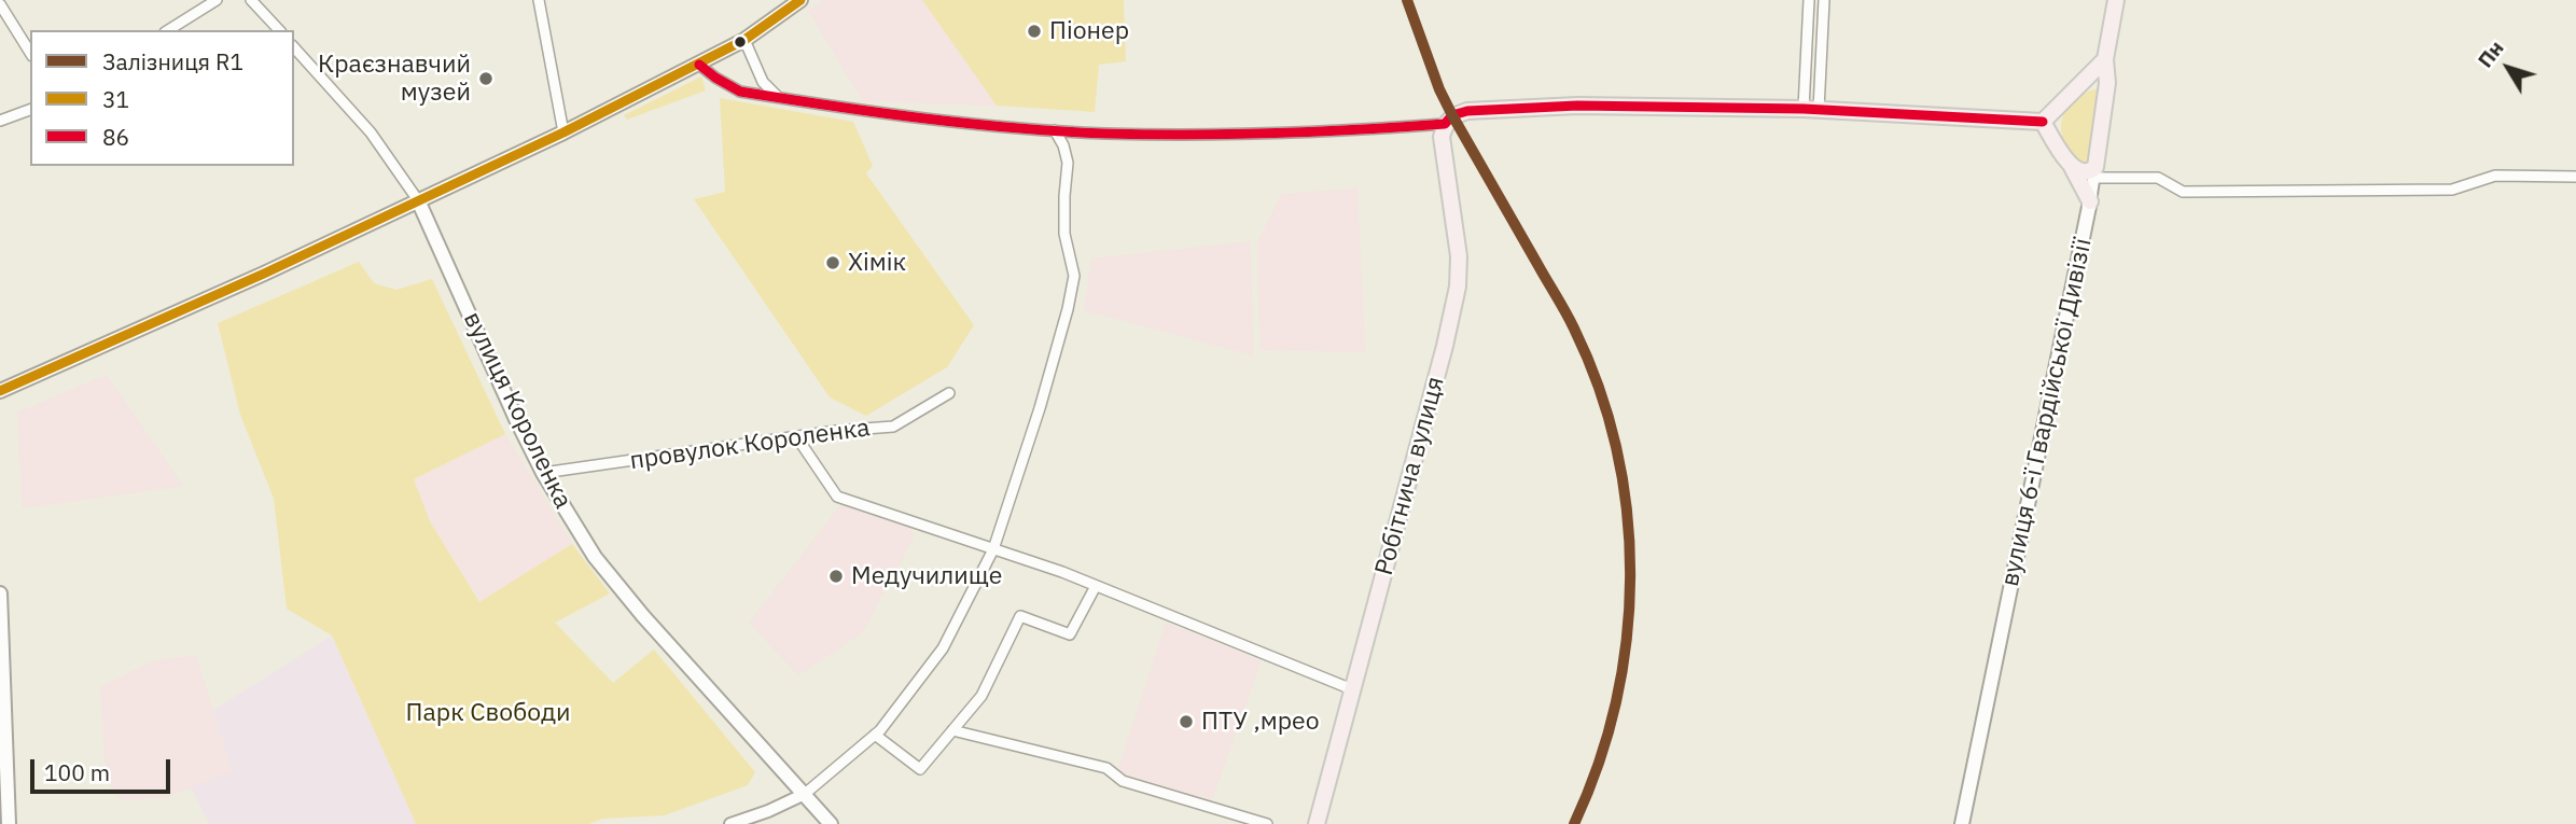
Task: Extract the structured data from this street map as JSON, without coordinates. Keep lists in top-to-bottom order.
{
  "streets": {
    "main road": ["вулиця Короленка", "вулиця 6-ї Гвардійської Дивізії", "Робітнича вулиця"],
    "street": ["провулок Короленка"]
  },
  "crossings": [
    ["вулиця Короленка", "провулок Короленка"]
  ],
  "parks": ["Парк Свободи"],
  "places": [
    "Піонер",
    "Краєзнавчий музей",
    "Хімік",
    "Медучилище",
    "ПТУ ,мрео"
  ],
  "lines": ["rail line R1", "transit line 31", "transit line 86"],
  "legend": ["Залізниця R1", "31", "86"],
  "scale_bar": "100 m",
  "north": "top left"
}
